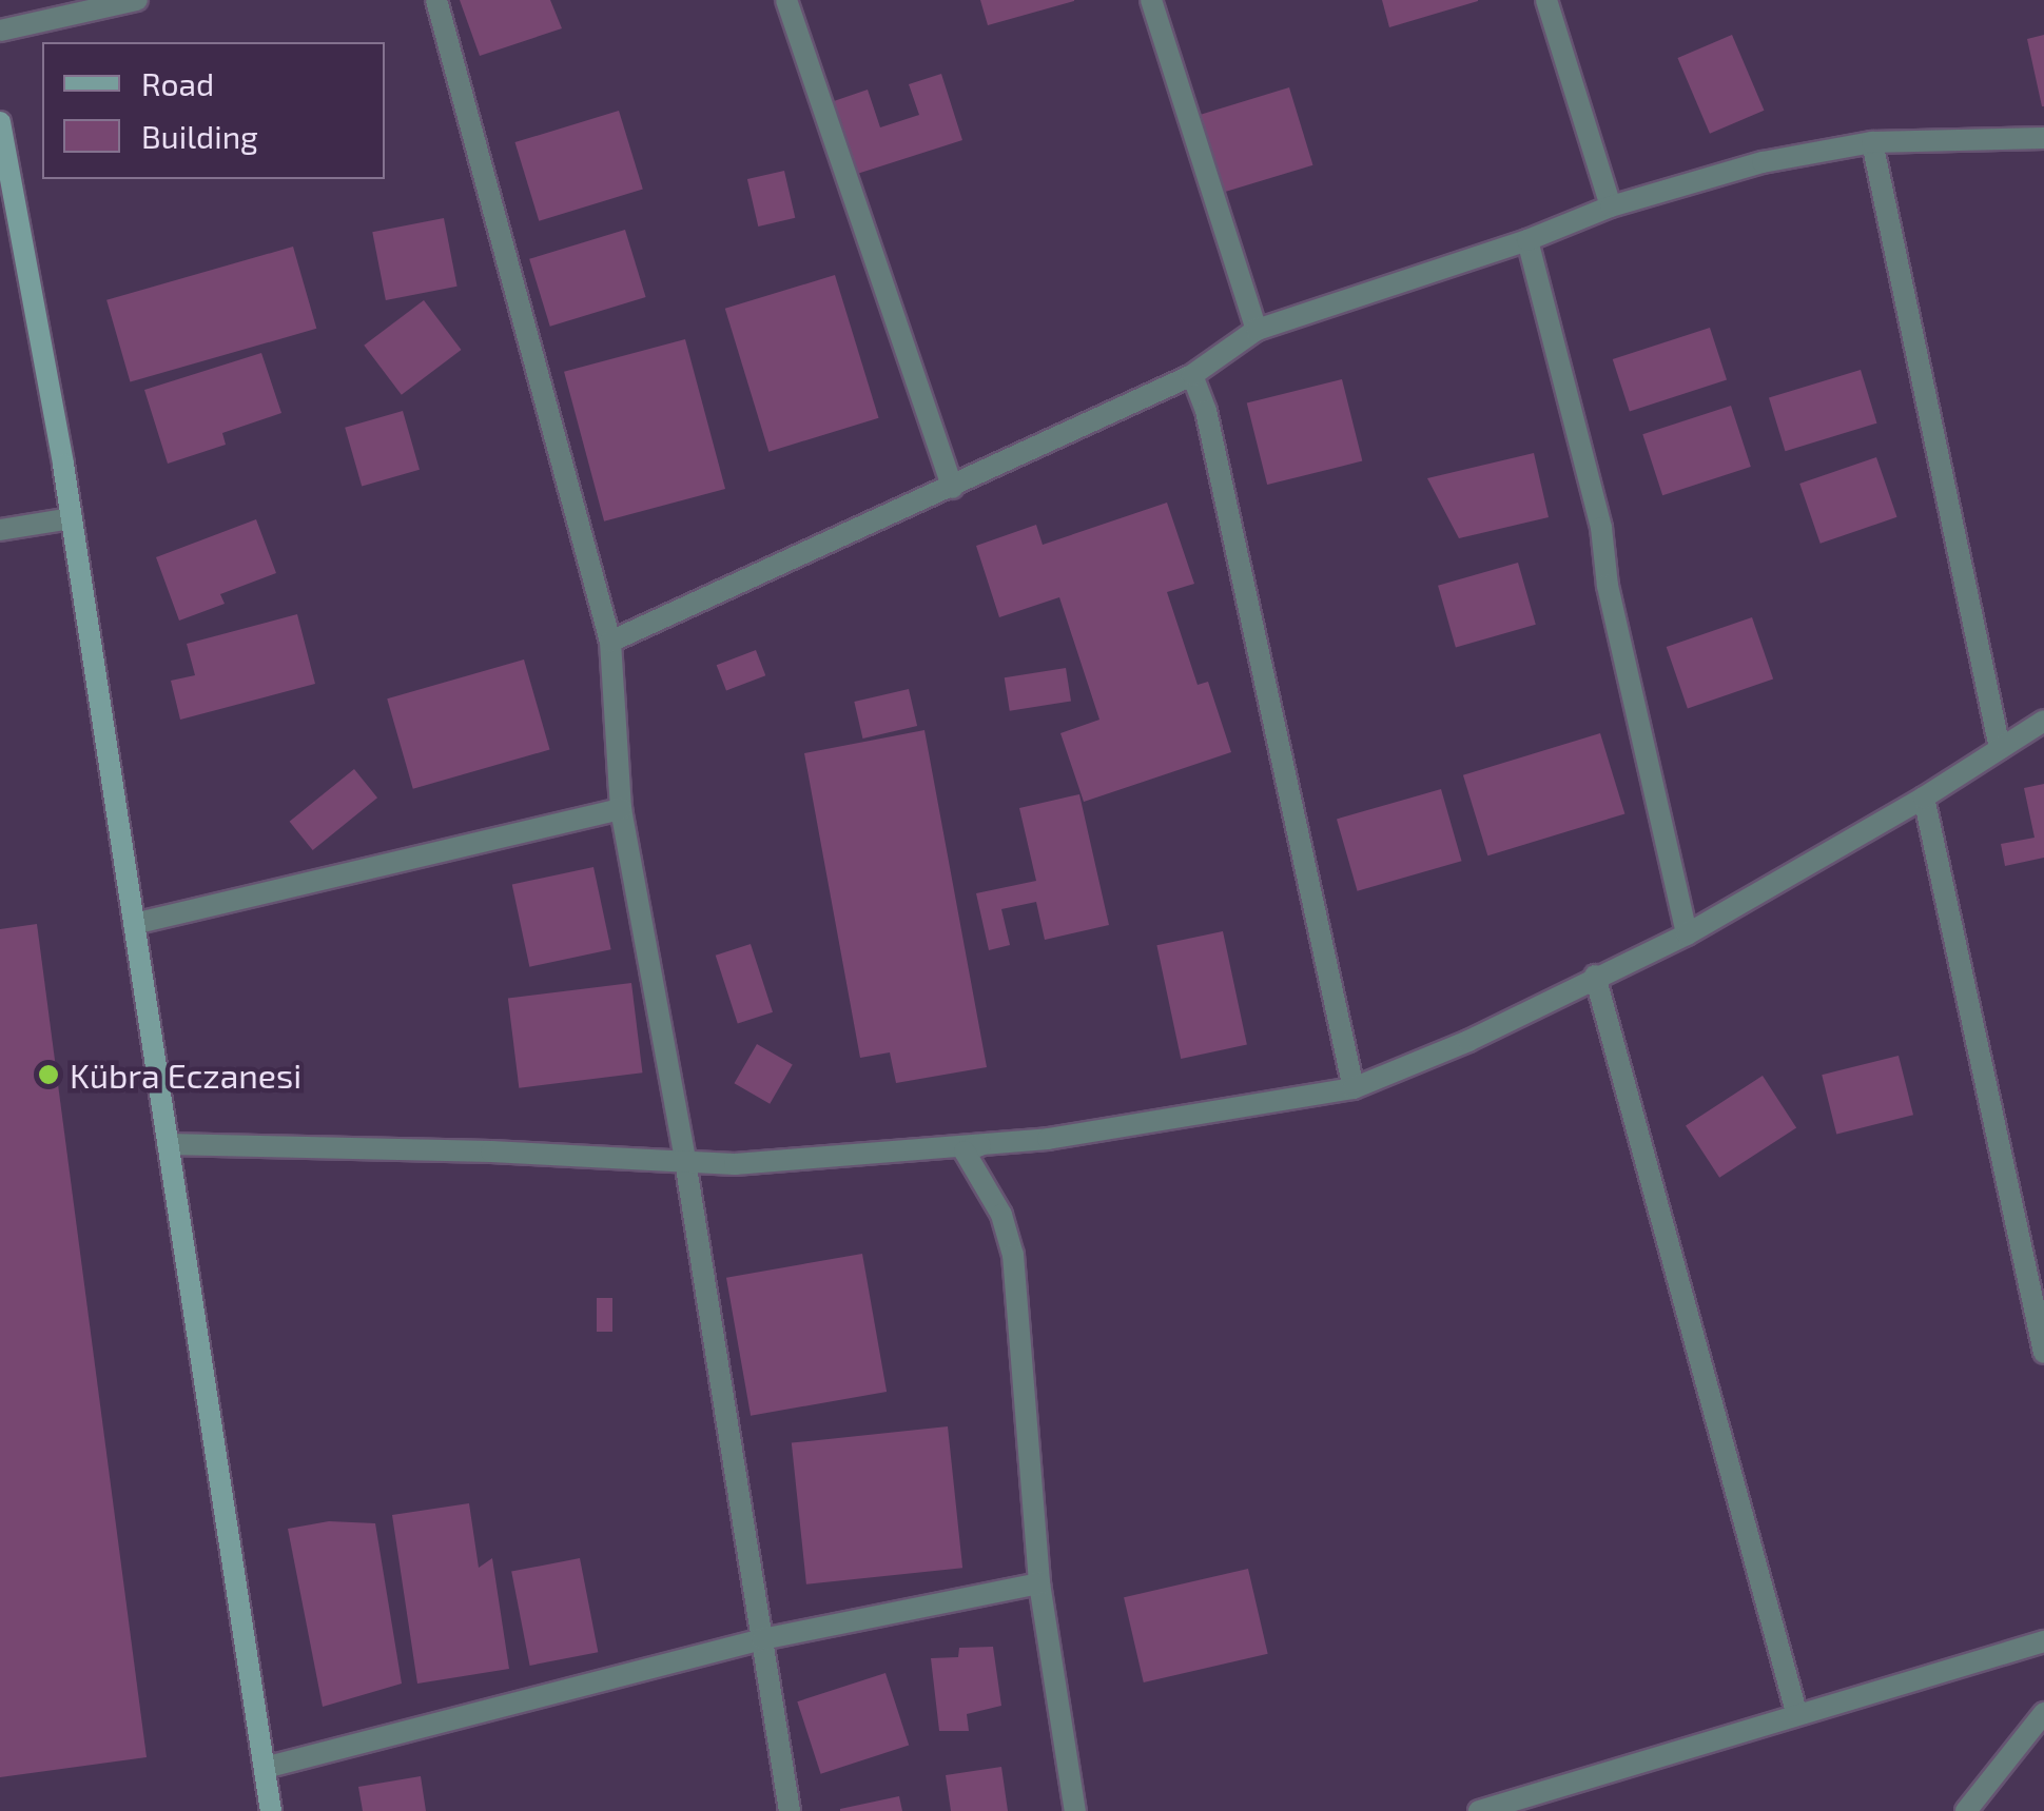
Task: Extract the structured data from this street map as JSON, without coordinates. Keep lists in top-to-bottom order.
{
  "places": ["Kübra Eczanesi"],
  "legend": ["Road", "Building"]
}
